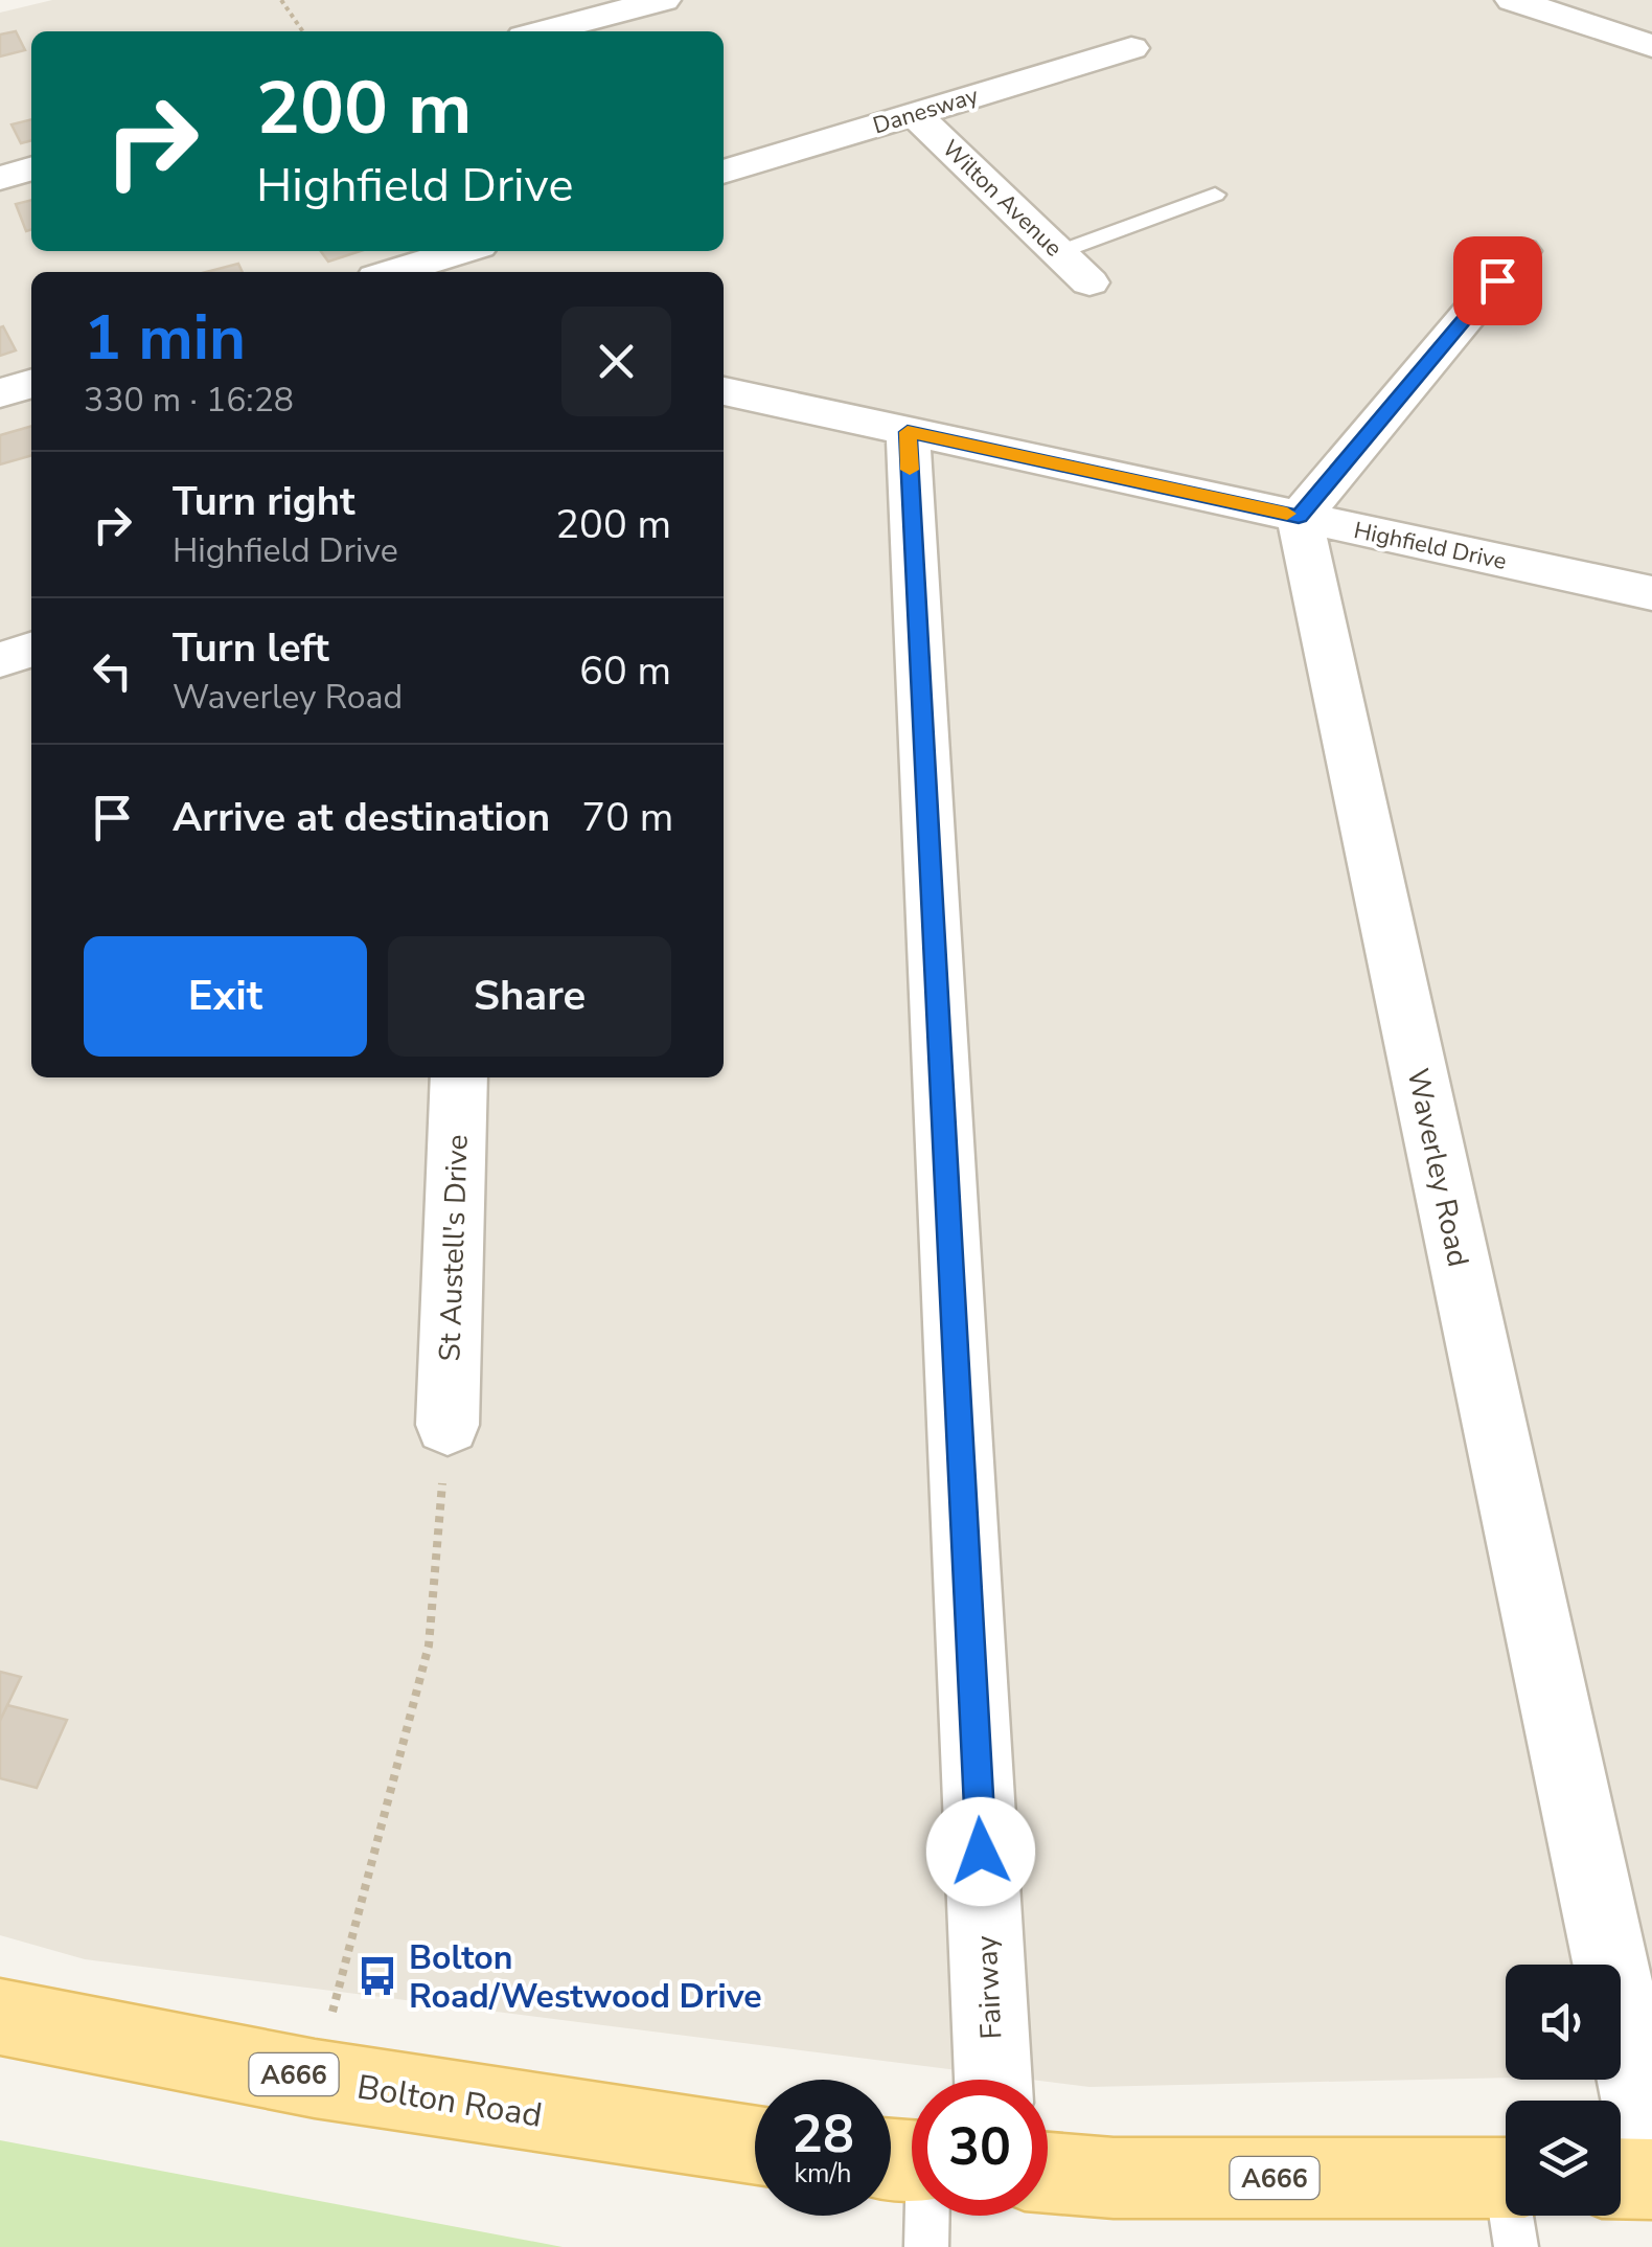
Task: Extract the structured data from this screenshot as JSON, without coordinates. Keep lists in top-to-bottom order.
{
  "streets": {
    "main road": ["A666", "Bolton Road"],
    "street": [
      "Danesway",
      "Wilton Avenue",
      "Highfield Drive",
      "Waverley Road",
      "St Austell's Drive",
      "Fairway"
    ]
  },
  "crossings": [
    ["Danesway", "Wilton Avenue"],
    ["Highfield Drive", "Waverley Road"],
    ["Highfield Drive", "Fairway"]
  ],
  "places": {
    "bus stop": ["Bolton Road/Westwood Drive"]
  },
  "page": {
    "turn": ["200 m", "Highfield Drive"],
    "heading": ["1 min", "330 m · 16:28"],
    "list": [
      {
        "name": "Turn right",
        "note": "Highfield Drive",
        "value": "200 m"
      },
      {
        "name": "Turn left",
        "note": "Waverley Road",
        "value": "60 m"
      },
      {
        "name": "Arrive at destination",
        "value": "70 m"
      }
    ],
    "buttons": ["Exit", "Share"],
    "speed": "28 km/h",
    "limit": "30"
  }
}
